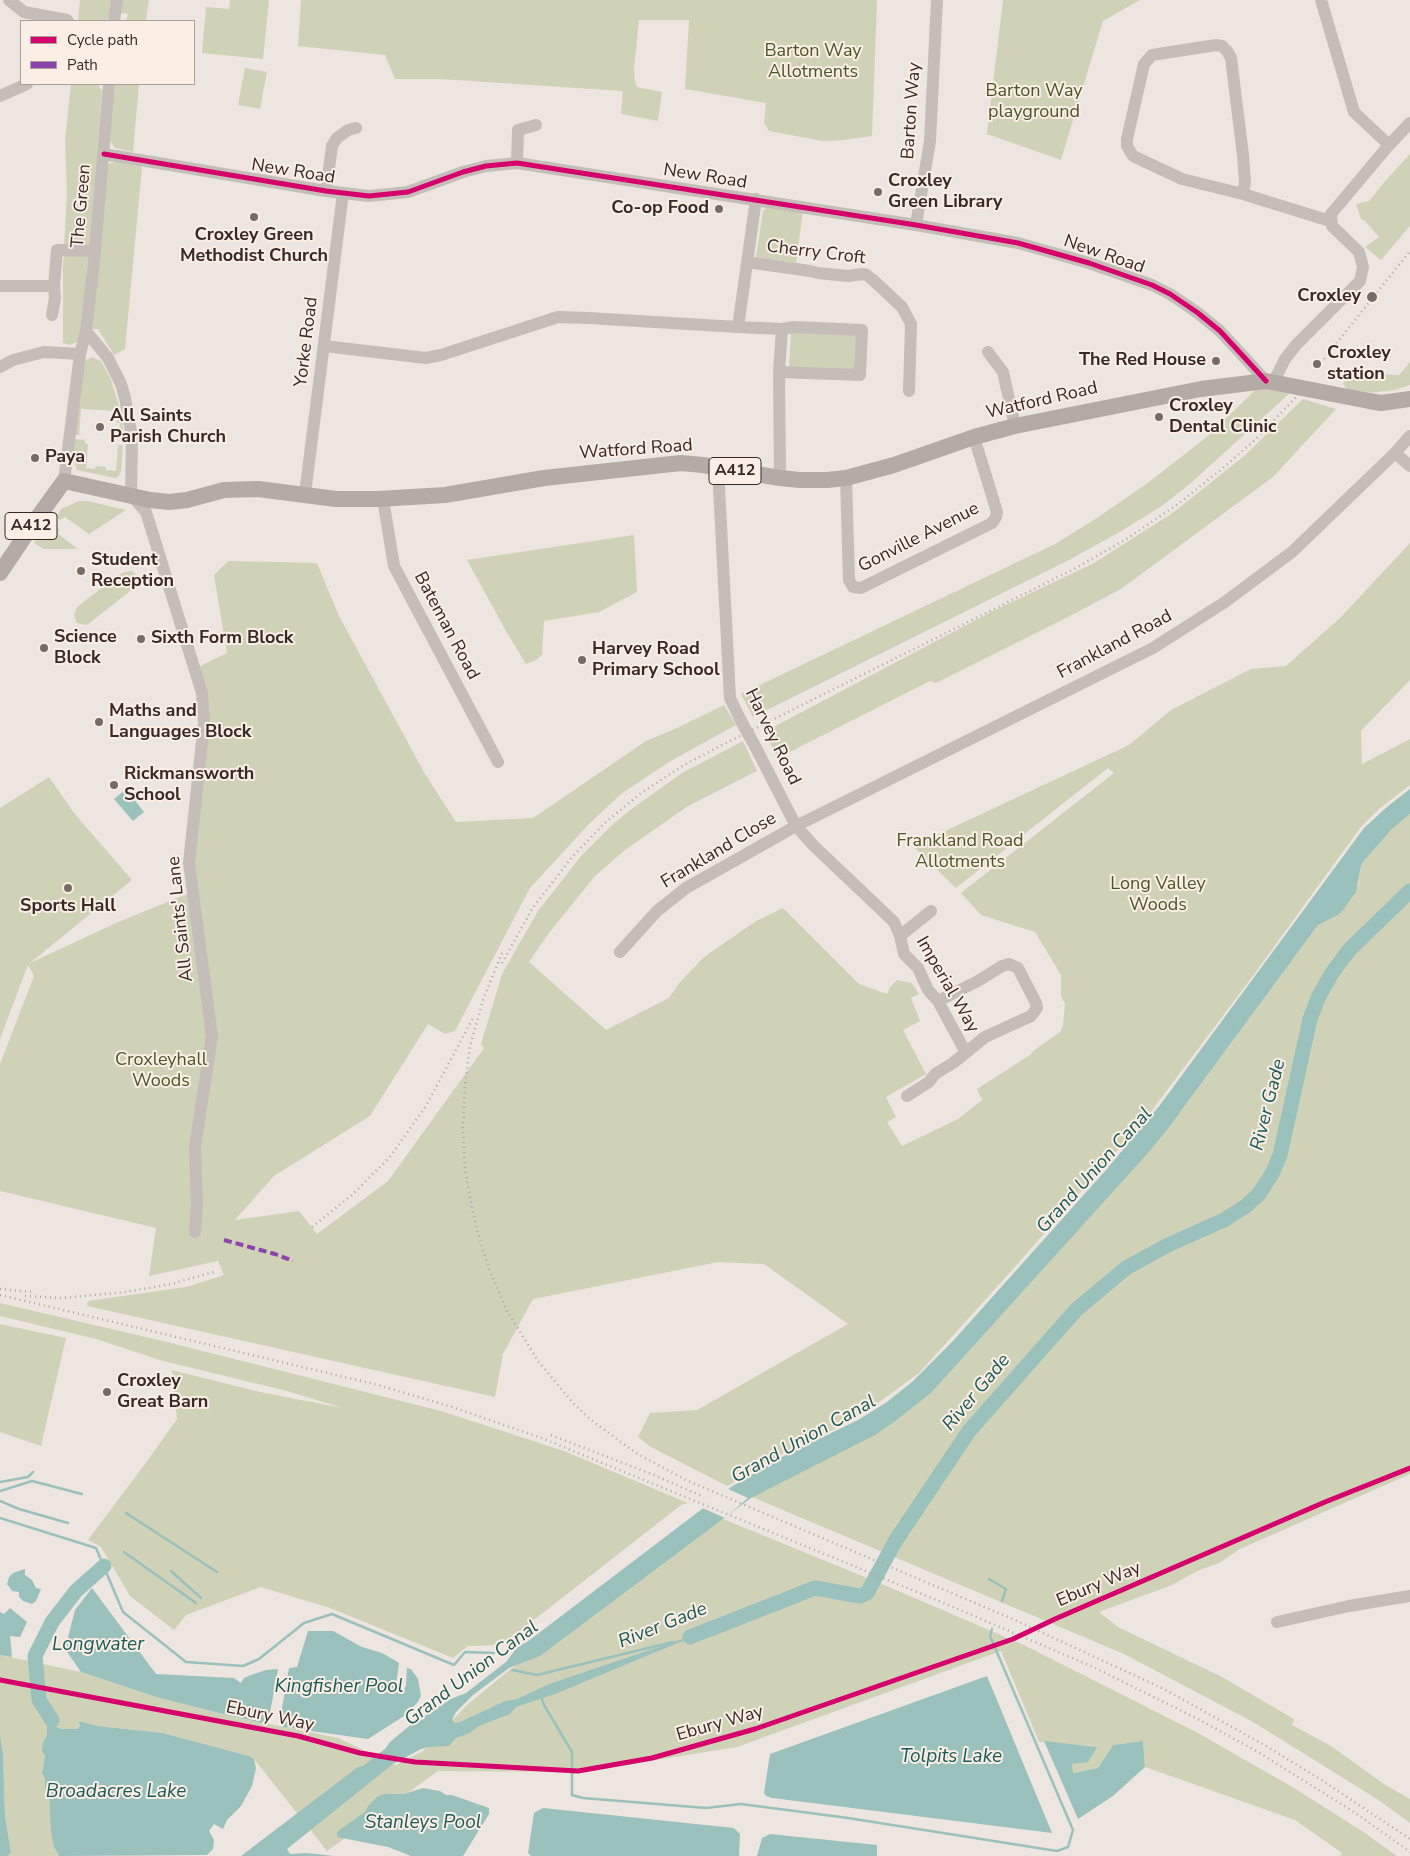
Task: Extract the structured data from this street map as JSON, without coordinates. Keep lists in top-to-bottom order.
{
  "streets": {
    "main road": ["Watford Road", "A412"],
    "street": [
      "Barton Way",
      "New Road",
      "The Green",
      "Cherry Croft",
      "Yorke Road",
      "Gonville Avenue",
      "Bateman Road",
      "Frankland Road",
      "Harvey Road",
      "Frankland Close",
      "All Saints' Lane",
      "Imperial Way"
    ],
    "cycle path": ["Ebury Way"]
  },
  "crossings": [
    ["Barton Way", "New Road"],
    ["New Road", "The Green"],
    ["New Road", "Yorke Road"],
    ["New Road", "Watford Road"],
    ["The Green", "Watford Road"],
    ["The Green", "A412"],
    ["Yorke Road", "Watford Road"],
    ["Watford Road", "A412"],
    ["Watford Road", "Gonville Avenue"],
    ["Watford Road", "Bateman Road"],
    ["Watford Road", "Harvey Road"],
    ["Watford Road", "All Saints' Lane"],
    ["Frankland Road", "Harvey Road"],
    ["Frankland Road", "Frankland Close"],
    ["Harvey Road", "Frankland Close"],
    ["Harvey Road", "Imperial Way"]
  ],
  "water": [
    "River Gade",
    "Grand Union Canal",
    "Longwater",
    "Kingfisher Pool",
    "Tolpits Lake",
    "Broadacres Lake",
    "Stanleys Pool"
  ],
  "parks": [
    "Barton Way Allotments",
    "Barton Way playground",
    "Frankland Road Allotments",
    "Long Valley Woods",
    "Croxleyhall Woods"
  ],
  "places": [
    "Croxley Green Library",
    "Co-op Food",
    "Croxley Green Methodist Church",
    "Croxley",
    "The Red House",
    "Croxley station",
    "Croxley Dental Clinic",
    "All Saints Parish Church",
    "Paya",
    "Student Reception",
    "Sixth Form Block",
    "Science Block",
    "Harvey Road Primary School",
    "Maths and Languages Block",
    "Rickmansworth School",
    "Sports Hall",
    "Croxley Great Barn"
  ],
  "legend": ["Cycle path", "Path"]
}
